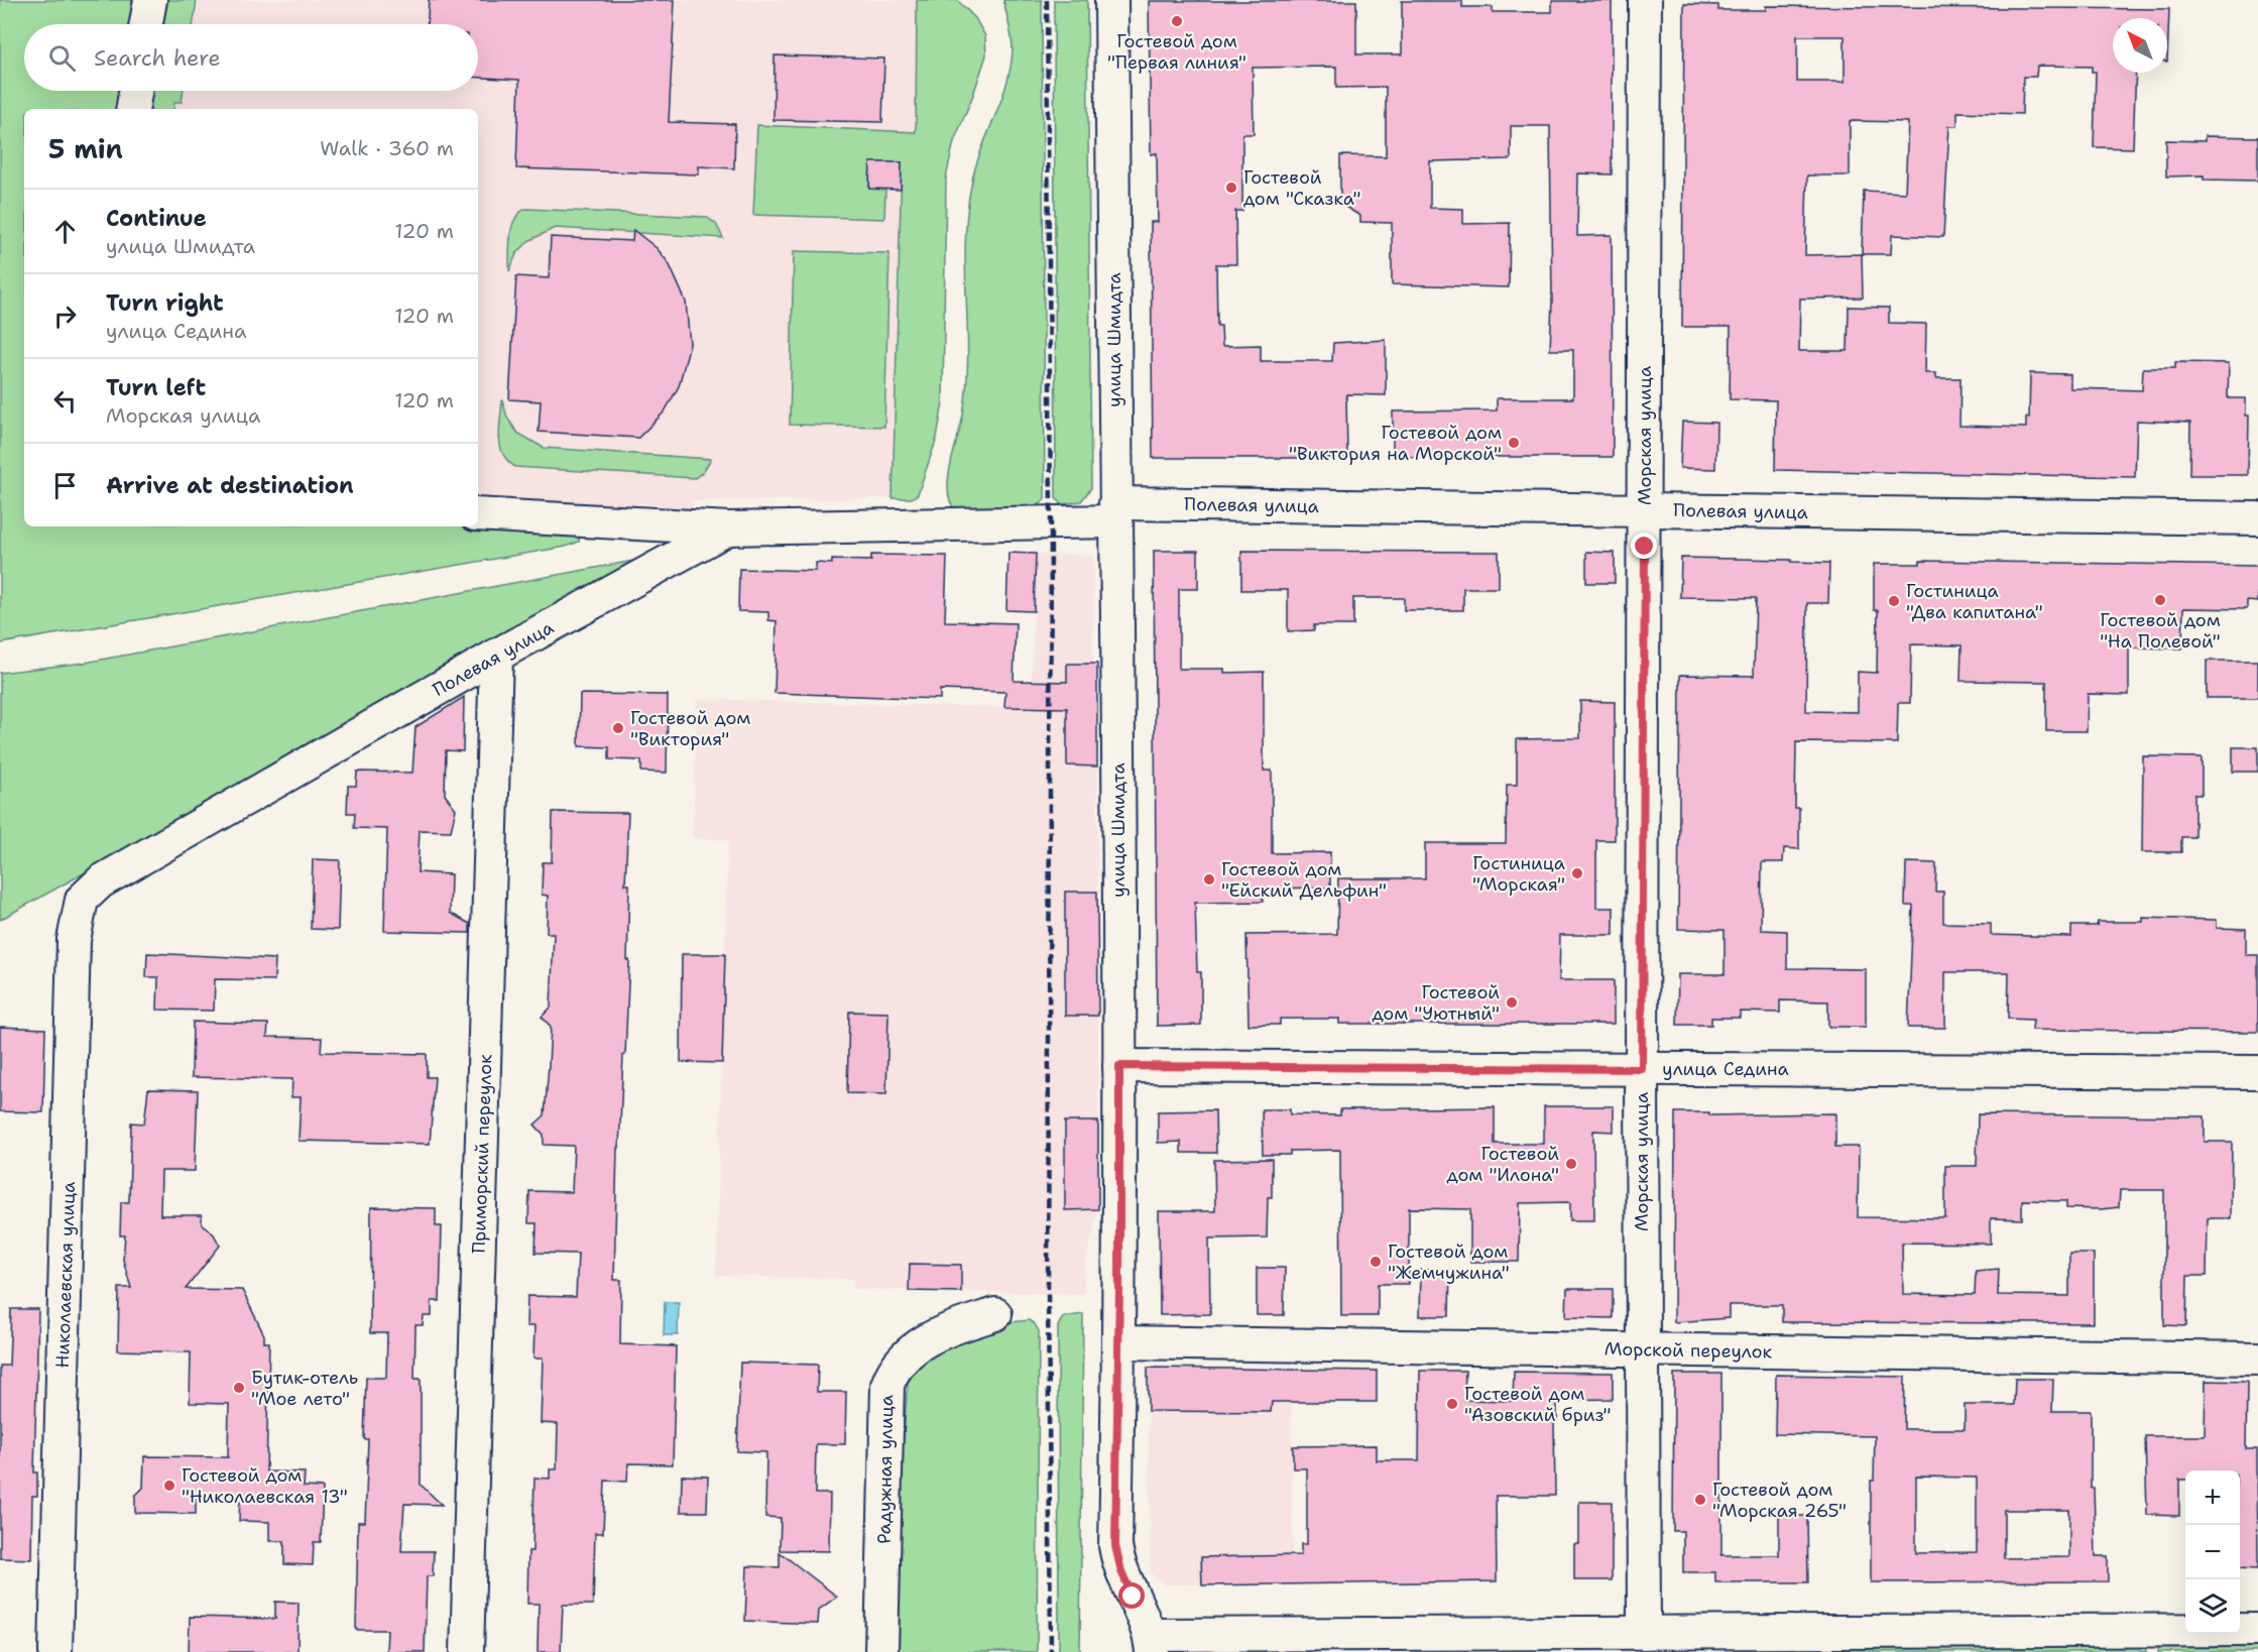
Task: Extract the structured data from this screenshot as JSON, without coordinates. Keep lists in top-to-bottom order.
{
  "streets": {
    "street": [
      "улица Шмидта",
      "Морская улица",
      "Полевая улица",
      "улица Седина",
      "Приморский переулок",
      "Николаевская улица",
      "Морской переулок",
      "Радужная улица"
    ]
  },
  "crossings": [
    ["улица Шмидта", "Полевая улица"],
    ["улица Шмидта", "улица Седина"],
    ["улица Шмидта", "Морской переулок"],
    ["Морская улица", "Полевая улица"],
    ["Морская улица", "улица Седина"],
    ["Морская улица", "Морской переулок"],
    ["Полевая улица", "Приморский переулок"],
    ["Полевая улица", "Николаевская улица"]
  ],
  "places": [
    "Гостевой дом \"Первая линия\"",
    "Гостевой дом \"Сказка\"",
    "Гостевой дом \"Виктория на Морской\"",
    "Гостевой дом \"На Полевой\"",
    "Гостиница \"Два капитана\"",
    "Гостевой дом \"Виктория\"",
    "Гостиница \"Морская\"",
    "Гостевой дом \"Ейский Дельфин\"",
    "Гостевой дом \"Уютный\"",
    "Гостевой дом \"Илона\"",
    "Гостевой дом \"Жемчужина\"",
    "Бутик-отель \"Мое лето\"",
    "Гостевой дом \"Азовский бриз\"",
    "Гостевой дом \"Николаевская 13\"",
    "Гостевой дом \"Морская 265\""
  ],
  "north": "top left",
  "page": {
    "search": "Search here",
    "heading": ["5 min", "Walk · 360 m"],
    "list": [
      ["Continue", "улица Шмидта", "120 m"],
      ["Turn right", "улица Седина", "120 m"],
      ["Turn left", "Морская улица", "120 m"],
      "Arrive at destination"
    ],
    "map_buttons": ["+", "−"]
  }
}
